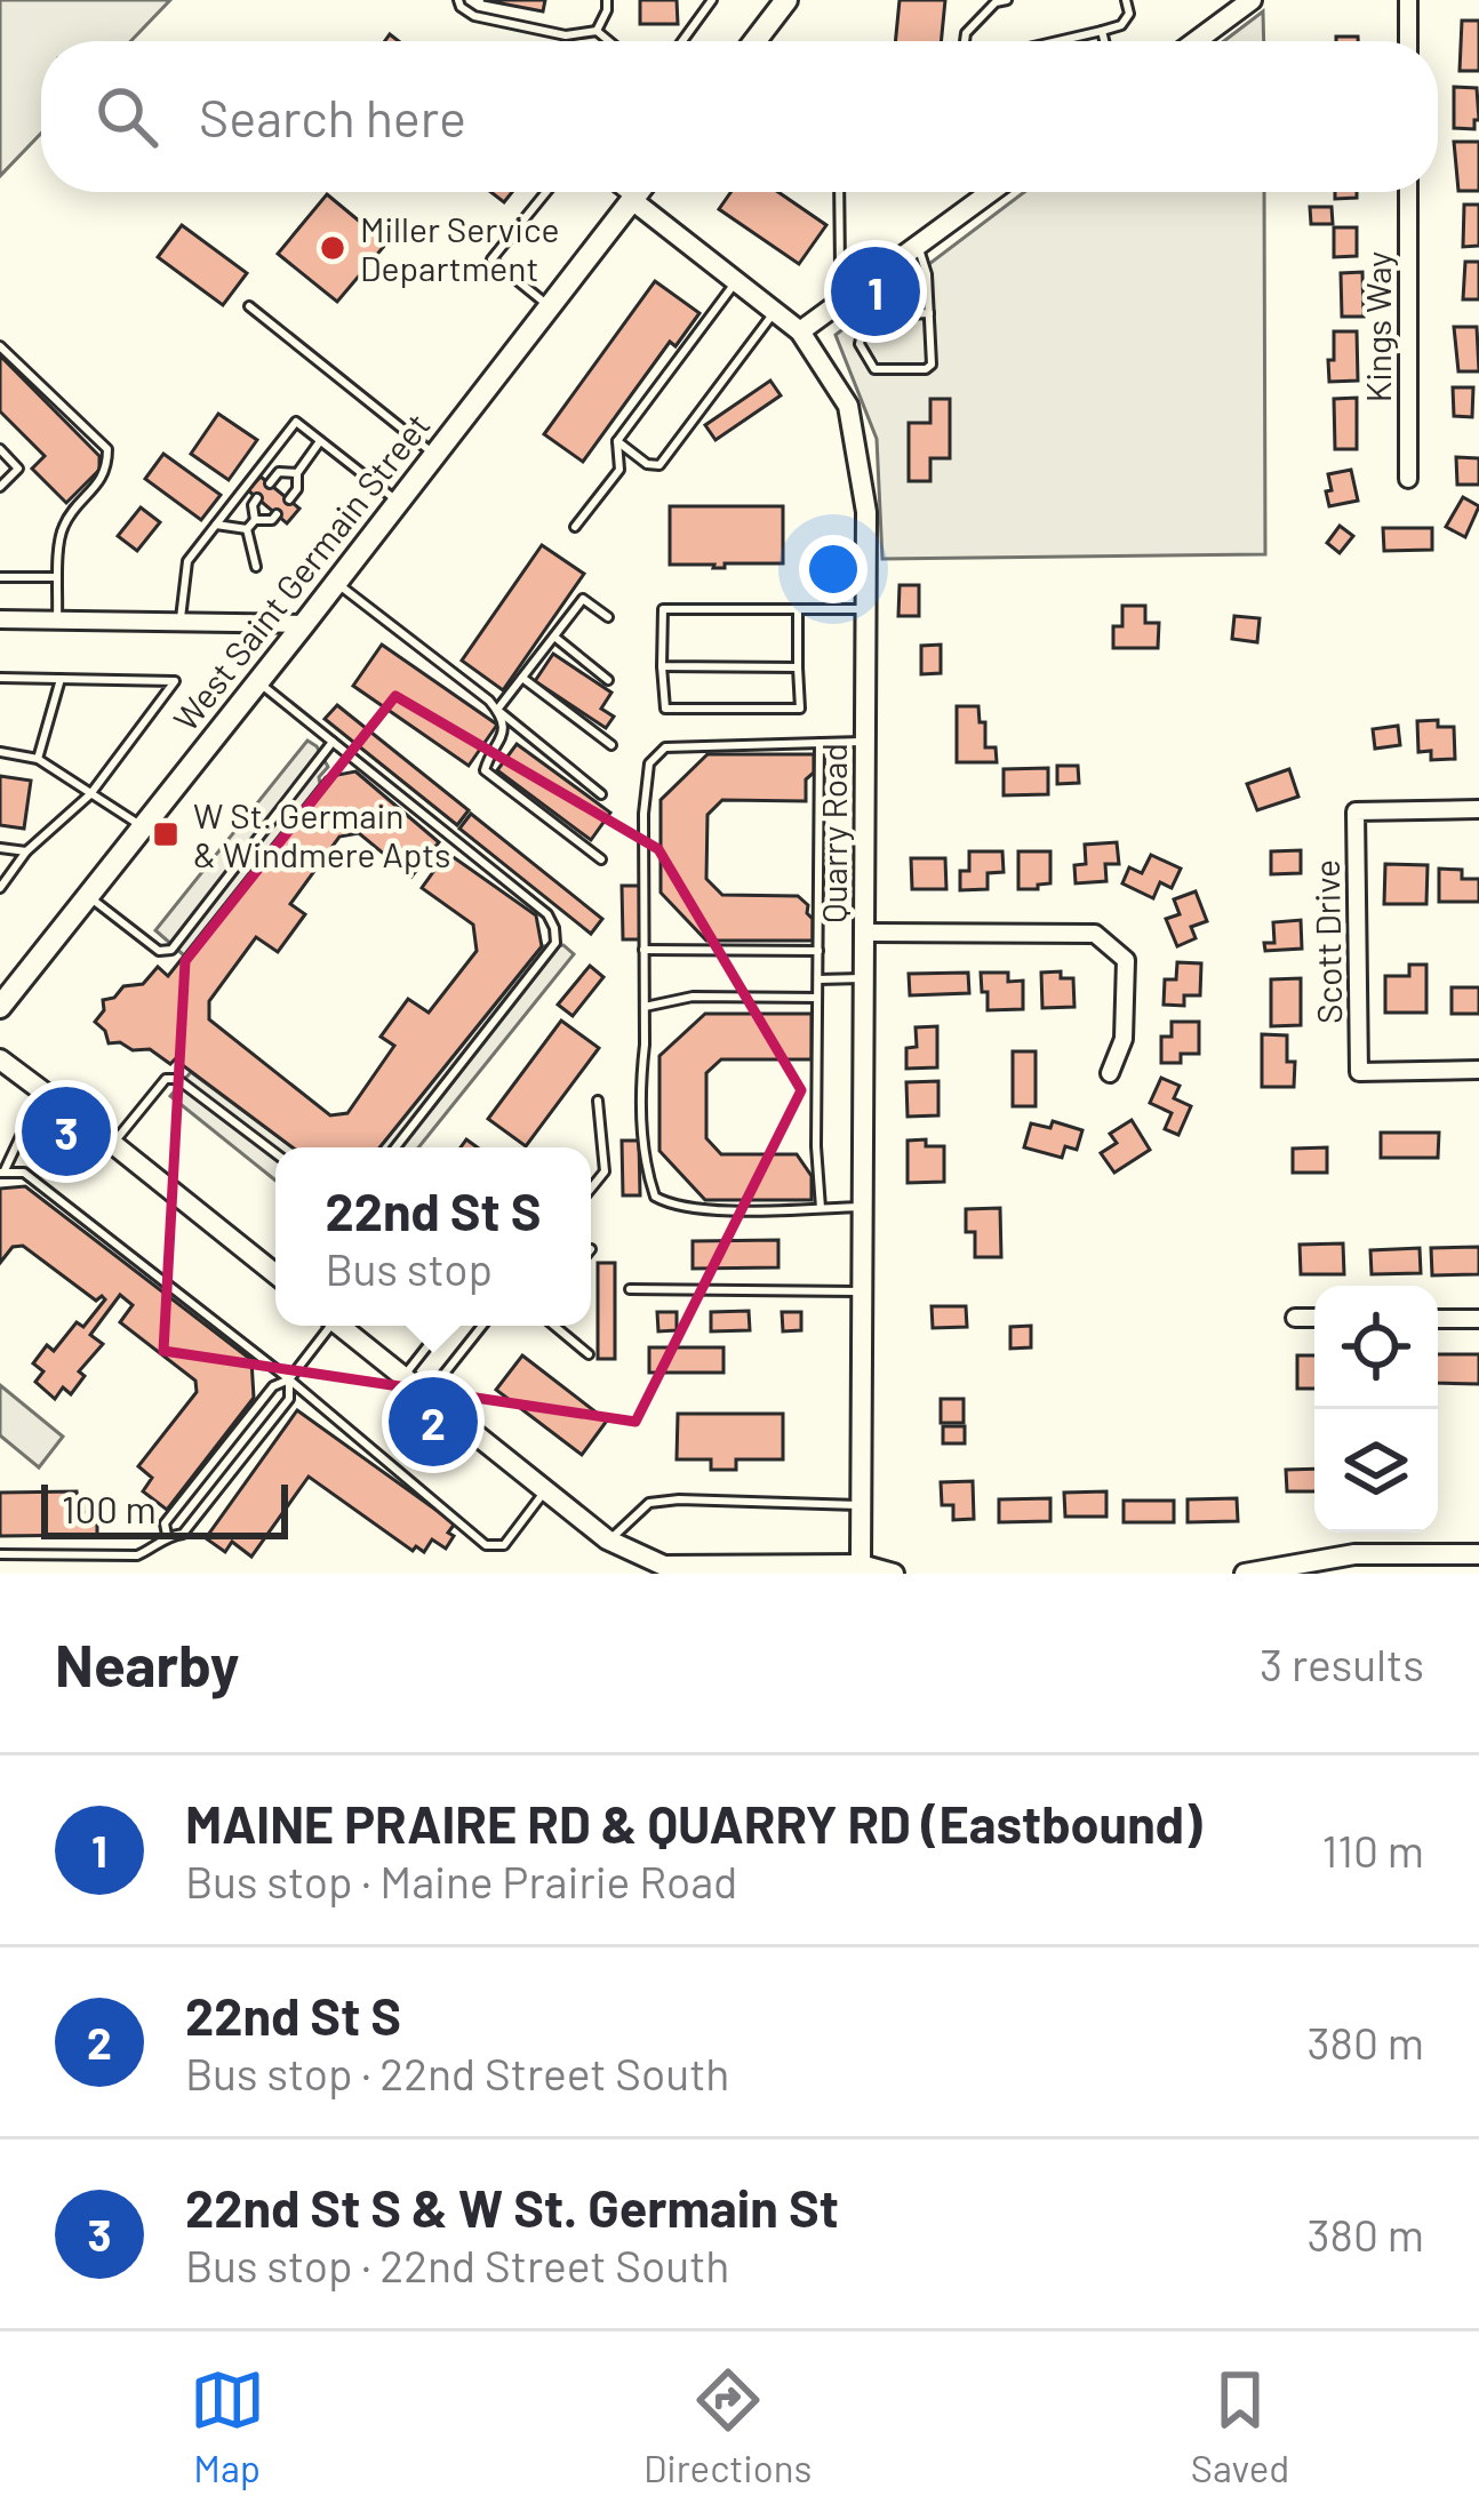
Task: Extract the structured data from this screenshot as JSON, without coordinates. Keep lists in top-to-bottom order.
{
  "streets": {
    "main road": ["West Saint Germain Street"],
    "street": ["Kings Way", "Quarry Road", "Scott Drive"]
  },
  "crossings": [
    ["West Saint Germain Street", "Quarry Road"]
  ],
  "places": {
    "other": ["Miller Service Department"],
    "transit": ["W St. Germain & Windmere Apts"]
  },
  "scale_bar": "100 m",
  "page": {
    "search": "Search here",
    "pins": ["1", "3", "2"],
    "popup": ["22nd St S", "Bus stop"],
    "scale": "100 m",
    "heading": ["Nearby", "3 results"],
    "list": [
      {
        "mark": "1",
        "name": "MAINE PRAIRE RD & QUARRY RD (Eastbound)",
        "note": "Bus stop · Maine Prairie Road",
        "value": "110 m"
      },
      {
        "mark": "2",
        "name": "22nd St S",
        "note": "Bus stop · 22nd Street South",
        "value": "380 m"
      },
      {
        "mark": "3",
        "name": "22nd St S & W St. Germain St",
        "note": "Bus stop · 22nd Street South",
        "value": "380 m"
      }
    ],
    "nav": ["Map", "Directions", "Saved"]
  }
}
